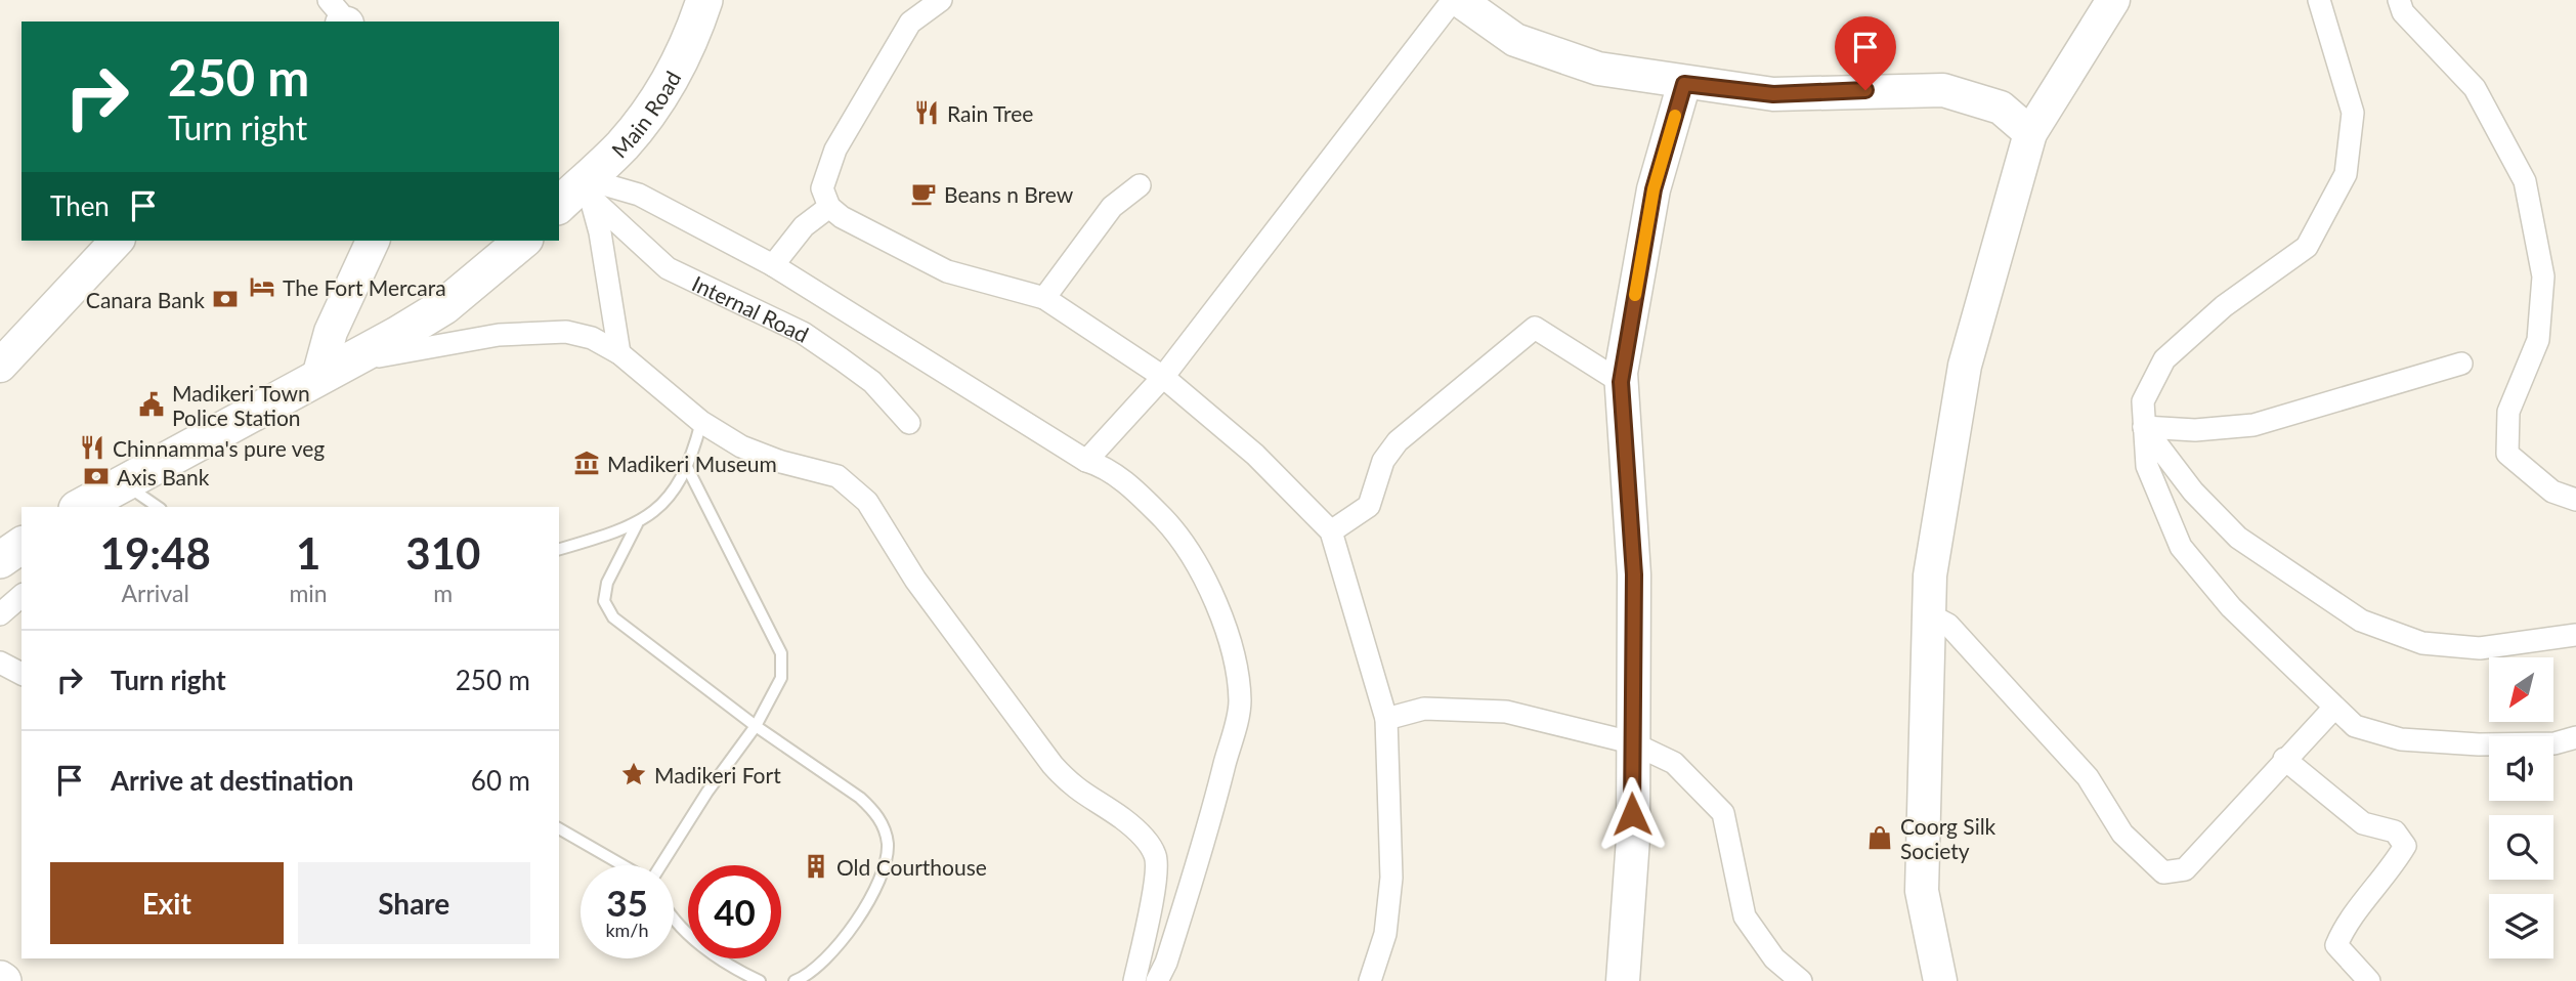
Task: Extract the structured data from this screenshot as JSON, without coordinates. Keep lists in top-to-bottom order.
{
  "streets": {
    "main road": ["Main Road"],
    "street": ["Internal Road"]
  },
  "crossings": [
    ["Main Road", "Internal Road"]
  ],
  "places": {
    "restaurant": ["Rain Tree", "Chinnamma's pure veg"],
    "cafe": ["Beans n Brew"],
    "hotel": ["The Fort Mercara"],
    "bank": ["Canara Bank", "Axis Bank"],
    "public building": ["Madikeri Town Police Station"],
    "museum": ["Madikeri Museum"],
    "place": ["Madikeri Fort"],
    "shop": ["Coorg Silk Society"],
    "building": ["Old Courthouse"]
  },
  "north": "bottom left",
  "page": {
    "turn": ["250 m", "Turn right"],
    "then": "Then",
    "eta": [
      "19:48",
      "Arrival",
      "1",
      "min",
      "310",
      "m"
    ],
    "list": [
      {
        "name": "Turn right",
        "value": "250 m"
      },
      {
        "name": "Arrive at destination",
        "value": "60 m"
      }
    ],
    "buttons": ["Exit", "Share"],
    "speed": "35 km/h",
    "limit": "40"
  }
}
